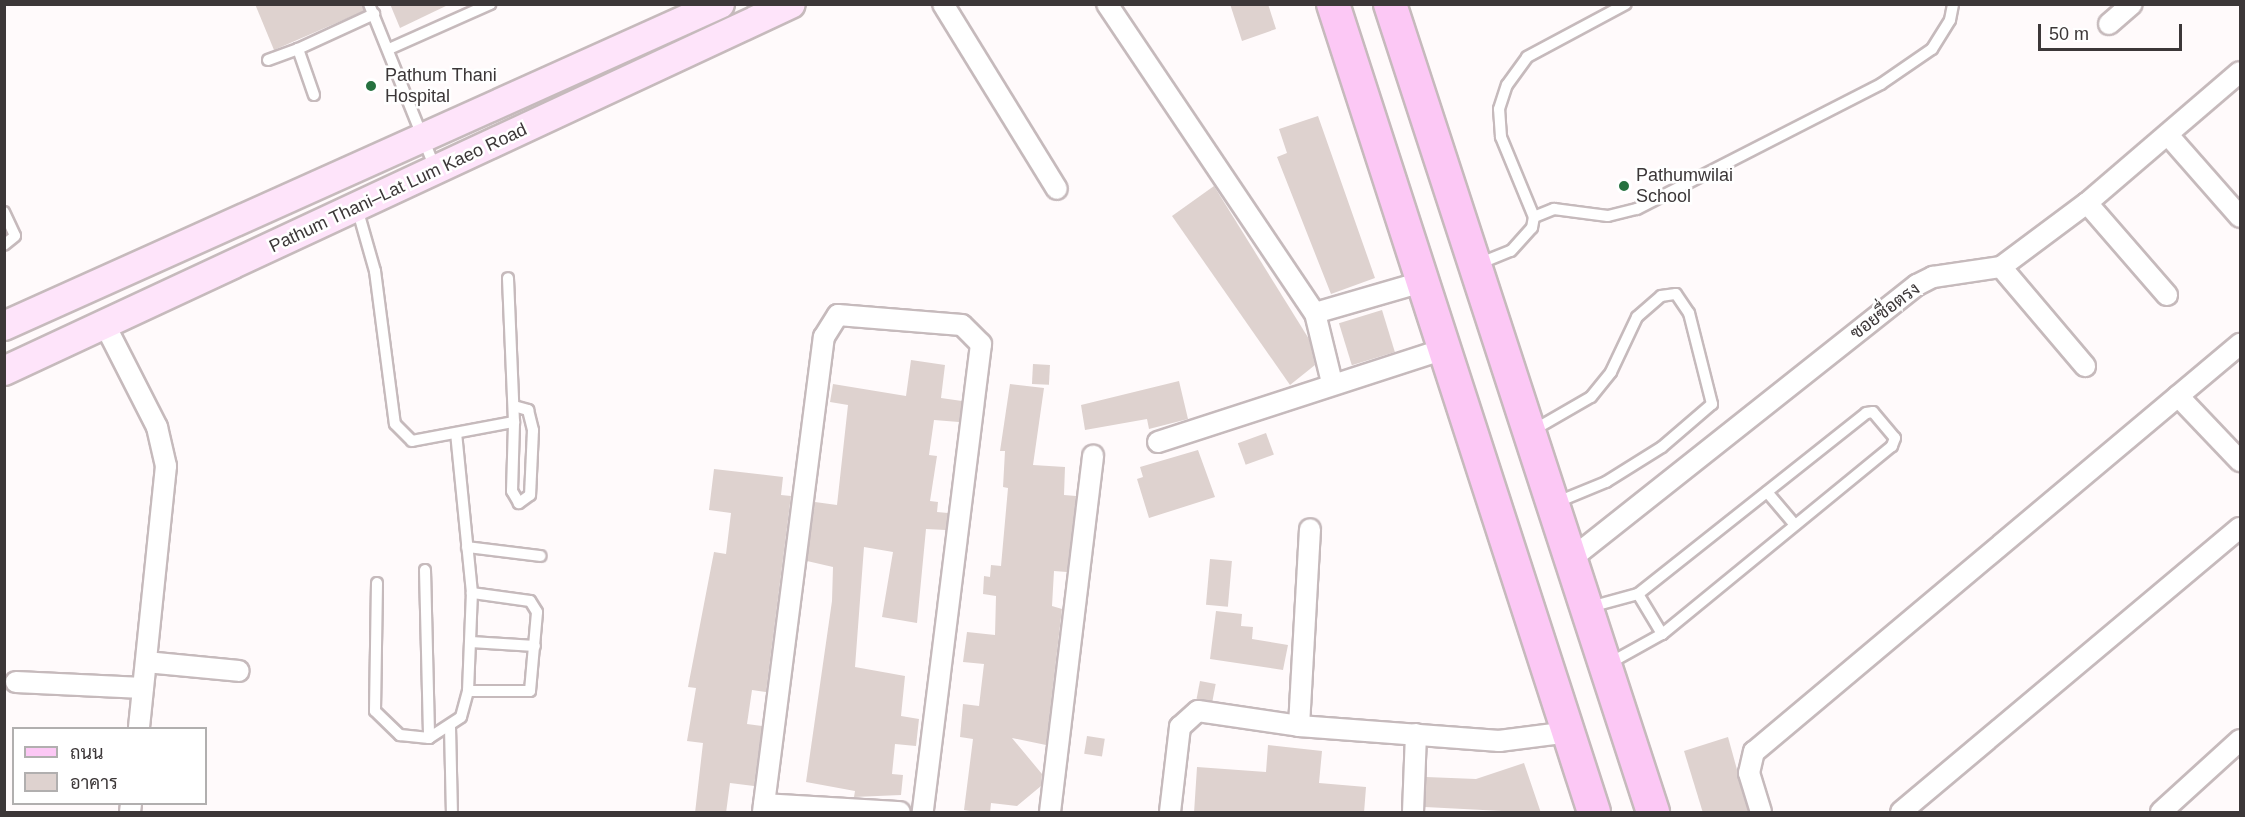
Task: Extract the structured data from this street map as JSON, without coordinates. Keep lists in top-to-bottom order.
{
  "streets": {
    "main road": ["Pathum Thani–Lat Lum Kaeo Road"],
    "street": ["ซอยซื่อตรง"]
  },
  "places": ["Pathum Thani Hospital", "Pathumwilai School"],
  "legend": ["ถนน", "อาคาร"],
  "scale_bar": "50 m"
}
